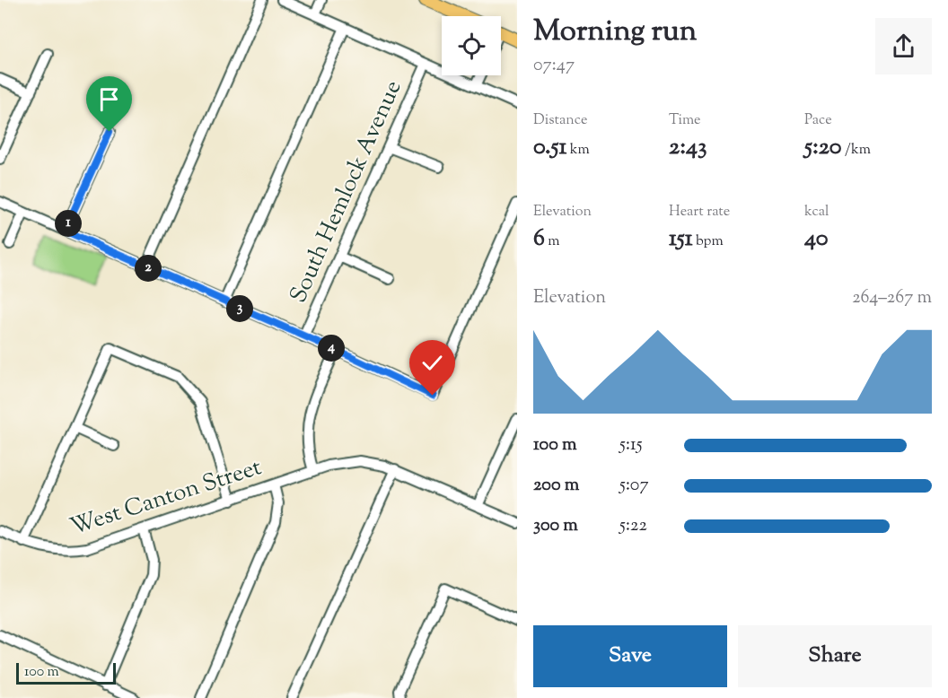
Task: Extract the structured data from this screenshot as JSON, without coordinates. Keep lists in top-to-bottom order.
{
  "streets": {
    "street": ["South Hemlock Avenue", "West Canton Street"]
  },
  "scale_bar": "100 m",
  "page": {
    "heading": ["Morning run", "07:47"],
    "stats": [
      ["Distance", "0.51 km"],
      ["Time", "2:43"],
      ["Pace", "5:20 /km"],
      ["Elevation", "6 m"],
      ["Heart rate", "151 bpm"],
      ["kcal", "40"]
    ],
    "pins": [
      "1",
      "2",
      "3",
      "4"
    ],
    "chart": ["Elevation", "264–267 m"],
    "list": [
      {
        "name": "100 m",
        "note": "5:15"
      },
      {
        "name": "200 m",
        "note": "5:07"
      },
      {
        "name": "300 m",
        "note": "5:22"
      }
    ],
    "buttons": ["Save", "Share"],
    "scale": "100 m"
  }
}
